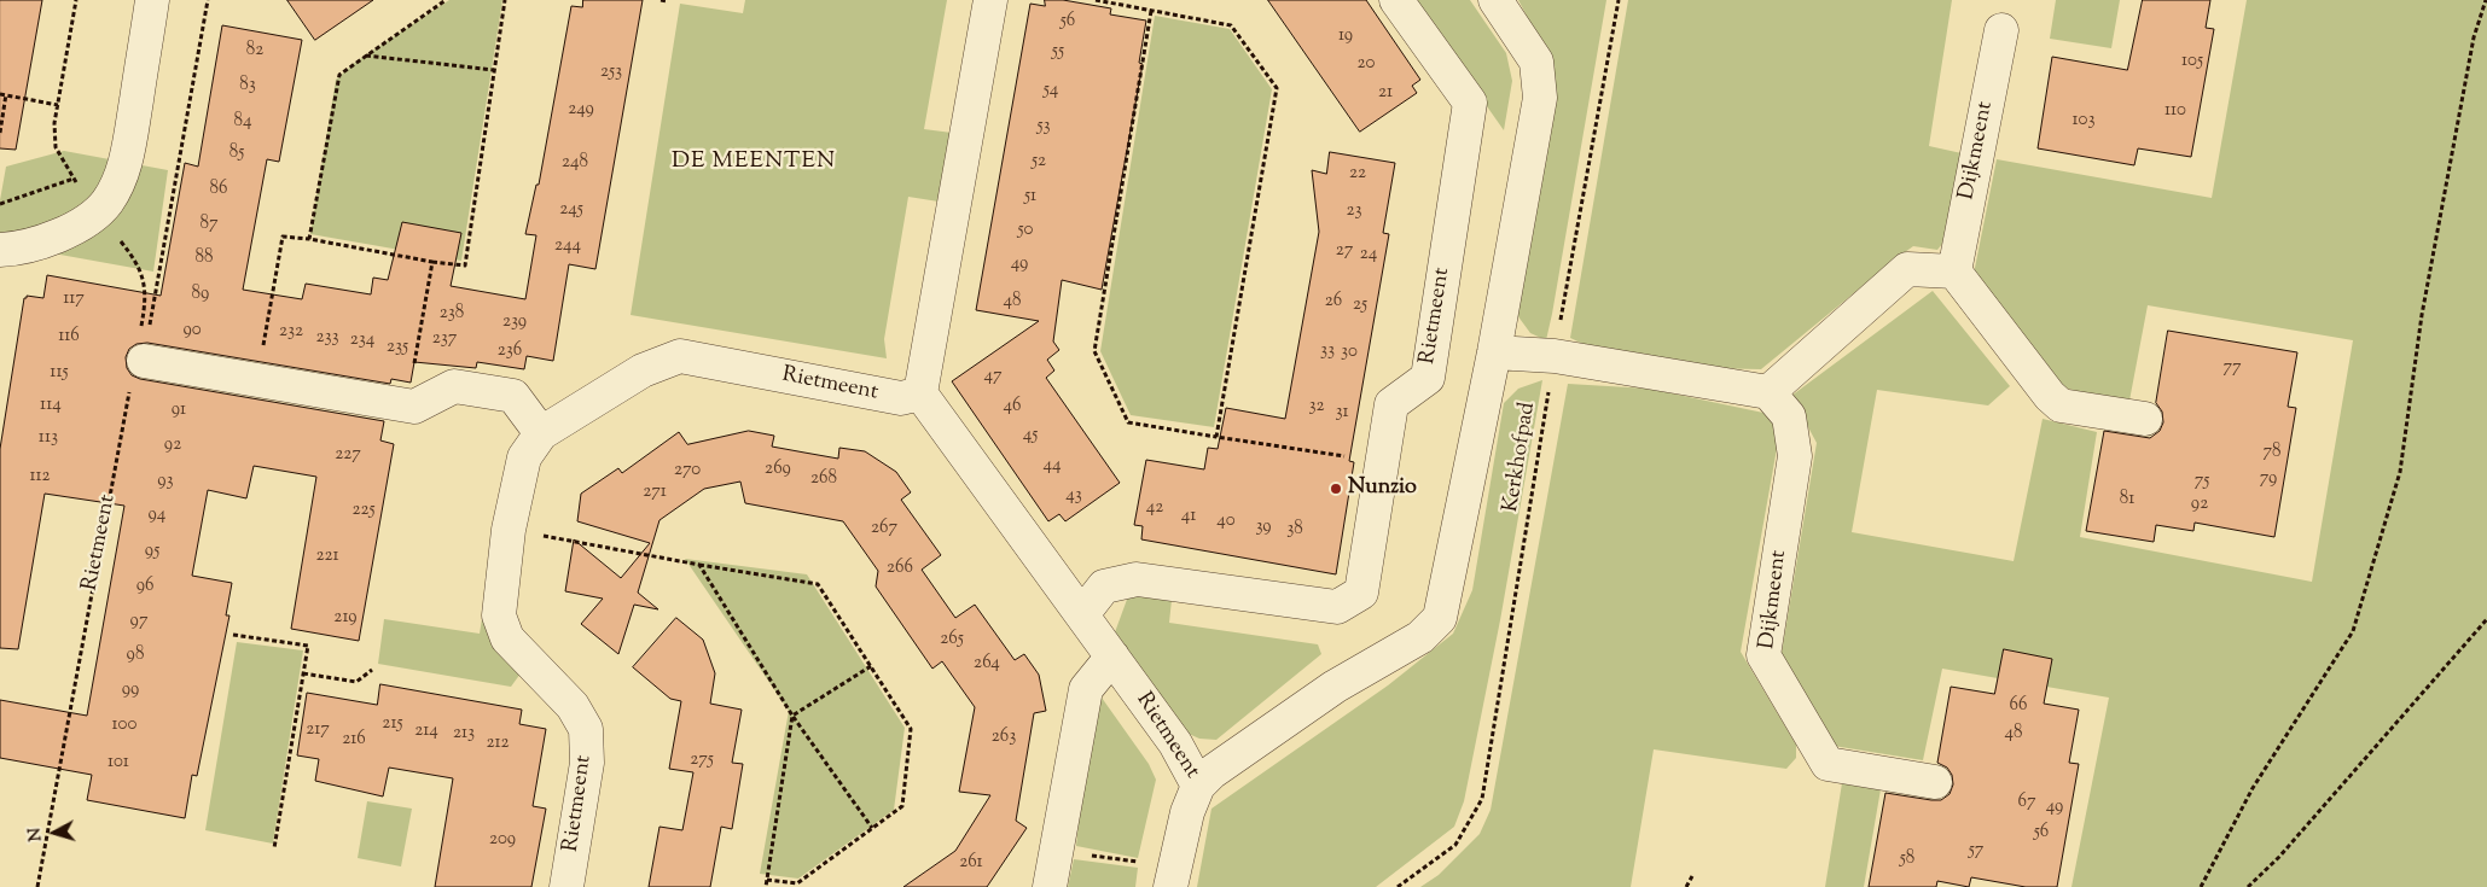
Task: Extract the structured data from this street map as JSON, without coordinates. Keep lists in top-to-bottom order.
{
  "streets": {
    "street": ["Dijkmeent", "Rietmeent"],
    "path": ["Kerkhofpad"]
  },
  "districts": ["DE MEENTEN"],
  "places": ["Nunzio"],
  "house_numbers": [
    "56",
    "19",
    "82",
    "55",
    "105",
    "20",
    "253",
    "83",
    "54",
    "21",
    "249",
    "110",
    "103",
    "84",
    "53",
    "85",
    "52",
    "248",
    "22",
    "86",
    "51",
    "245",
    "23",
    "87",
    "50",
    "244",
    "27",
    "24",
    "88",
    "49",
    "89",
    "117",
    "48",
    "26",
    "25",
    "238",
    "239",
    "90",
    "232",
    "116",
    "233",
    "237",
    "234",
    "235",
    "236",
    "33",
    "30",
    "77",
    "115",
    "47",
    "114",
    "46",
    "32",
    "91",
    "31",
    "45",
    "113",
    "92",
    "78",
    "227",
    "44",
    "269",
    "270",
    "112",
    "268",
    "79",
    "93",
    "75",
    "271",
    "43",
    "81",
    "92",
    "42",
    "225",
    "94",
    "41",
    "40",
    "39",
    "267",
    "38",
    "95",
    "221",
    "266",
    "96",
    "219",
    "97",
    "265",
    "98",
    "264",
    "99",
    "66",
    "215",
    "100",
    "217",
    "214",
    "213",
    "48",
    "263",
    "216",
    "212",
    "275",
    "101",
    "67",
    "49",
    "56",
    "209",
    "57",
    "58",
    "261"
  ],
  "north": "left"
}
